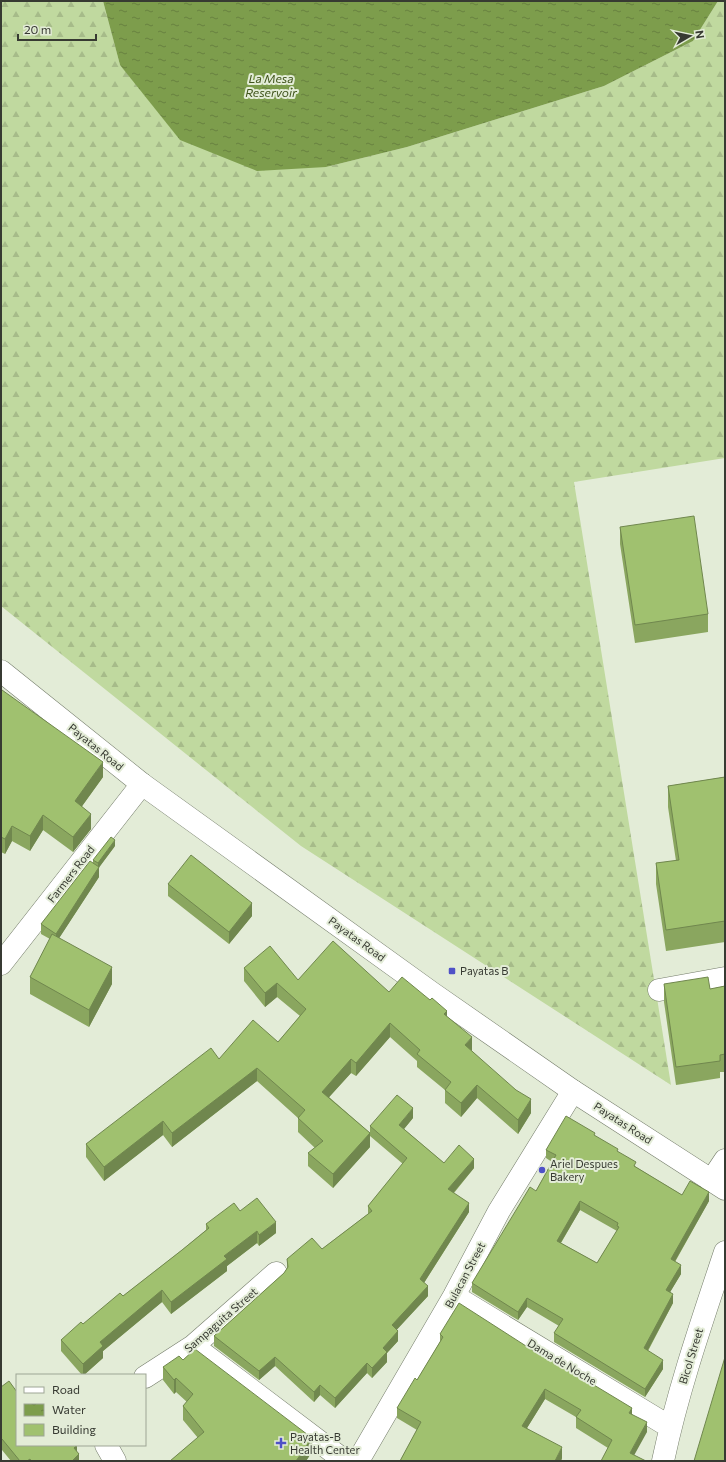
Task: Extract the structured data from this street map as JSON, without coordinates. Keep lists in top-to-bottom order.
{
  "streets": {
    "street": [
      "Payatas Road",
      "Farmers Road",
      "Bulacan Street",
      "Sampaguita Street",
      "Bicol Street",
      "Dama de Noche"
    ]
  },
  "crossings": [
    ["Payatas Road", "Farmers Road"],
    ["Payatas Road", "Bulacan Street"],
    ["Bulacan Street", "Dama de Noche"],
    ["Bicol Street", "Dama de Noche"]
  ],
  "water": ["La Mesa Reservoir"],
  "places": {
    "transit": ["Payatas B"],
    "other": ["Ariel Despues Bakery"],
    "health": ["Payatas-B Health Center"]
  },
  "legend": ["Road", "Water", "Building"],
  "scale_bar": "20 m",
  "north": "right"
}
